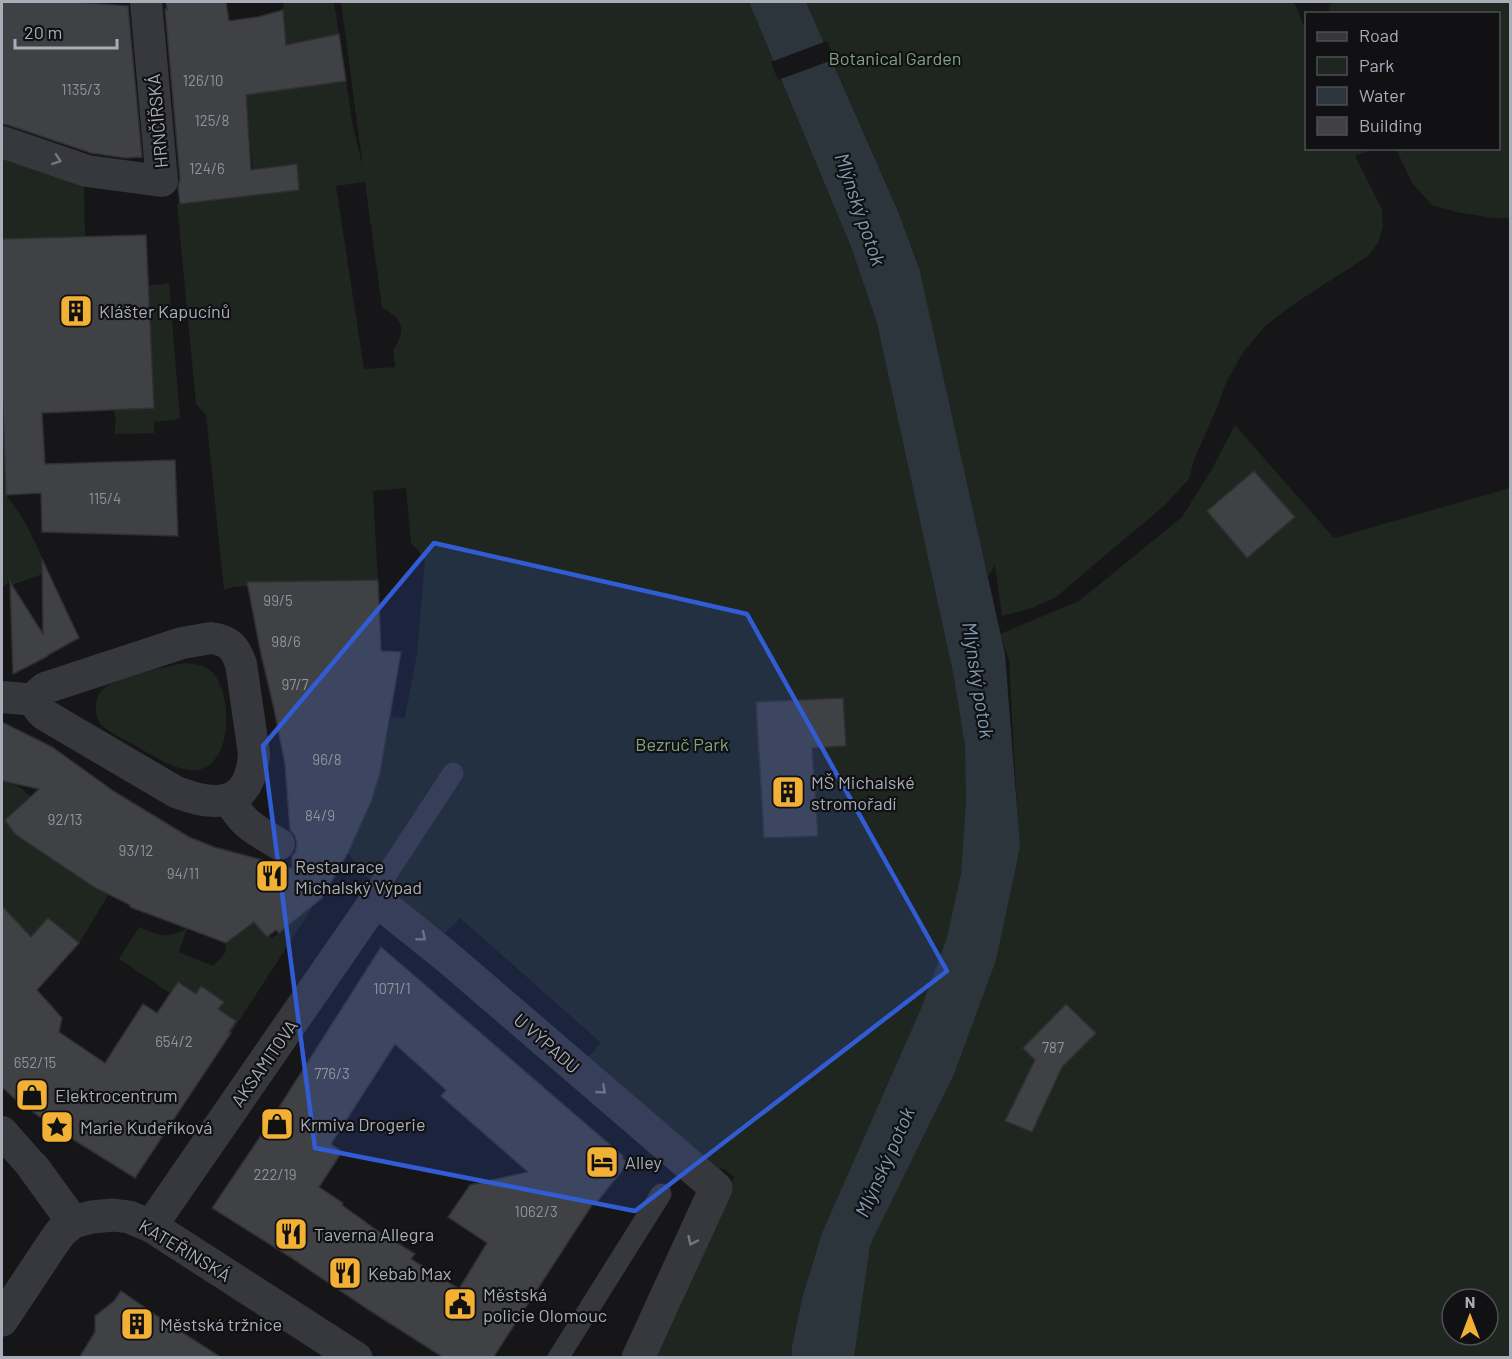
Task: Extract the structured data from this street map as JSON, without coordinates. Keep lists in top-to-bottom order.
{
  "streets": {
    "street": [
      "HRNČÍŘSKÁ",
      "U VÝPADU",
      "AKSAMITOVA",
      "KATEŘINSKÁ"
    ]
  },
  "crossings": [
    ["U VÝPADU", "AKSAMITOVA"],
    ["AKSAMITOVA", "KATEŘINSKÁ"]
  ],
  "one_way": ["U VÝPADU"],
  "water": ["Mlýnský potok"],
  "parks": ["Botanical Garden", "Bezruč Park"],
  "places": {
    "building": ["Klášter Kapucínů", "MŠ Michalské stromořadí", "Městská tržnice"],
    "restaurant": ["Restaurace Michalský Výpad", "Taverna Allegra", "Kebab Max"],
    "shop": ["Elektrocentrum", "Krmiva Drogerie"],
    "place": ["Marie Kudeříková"],
    "hotel": ["Alley"],
    "public building": ["Městská policie Olomouc"]
  },
  "house_numbers": [
    "126/10",
    "1135/3",
    "125/8",
    "124/6",
    "115/4",
    "99/5",
    "98/6",
    "97/7",
    "96/8",
    "84/9",
    "92/13",
    "93/12",
    "94/11",
    "1071/1",
    "654/2",
    "787",
    "652/15",
    "776/3",
    "222/19",
    "1062/3"
  ],
  "legend": [
    "Road",
    "Park",
    "Water",
    "Building"
  ],
  "scale_bar": "20 m",
  "north": "top"
}
